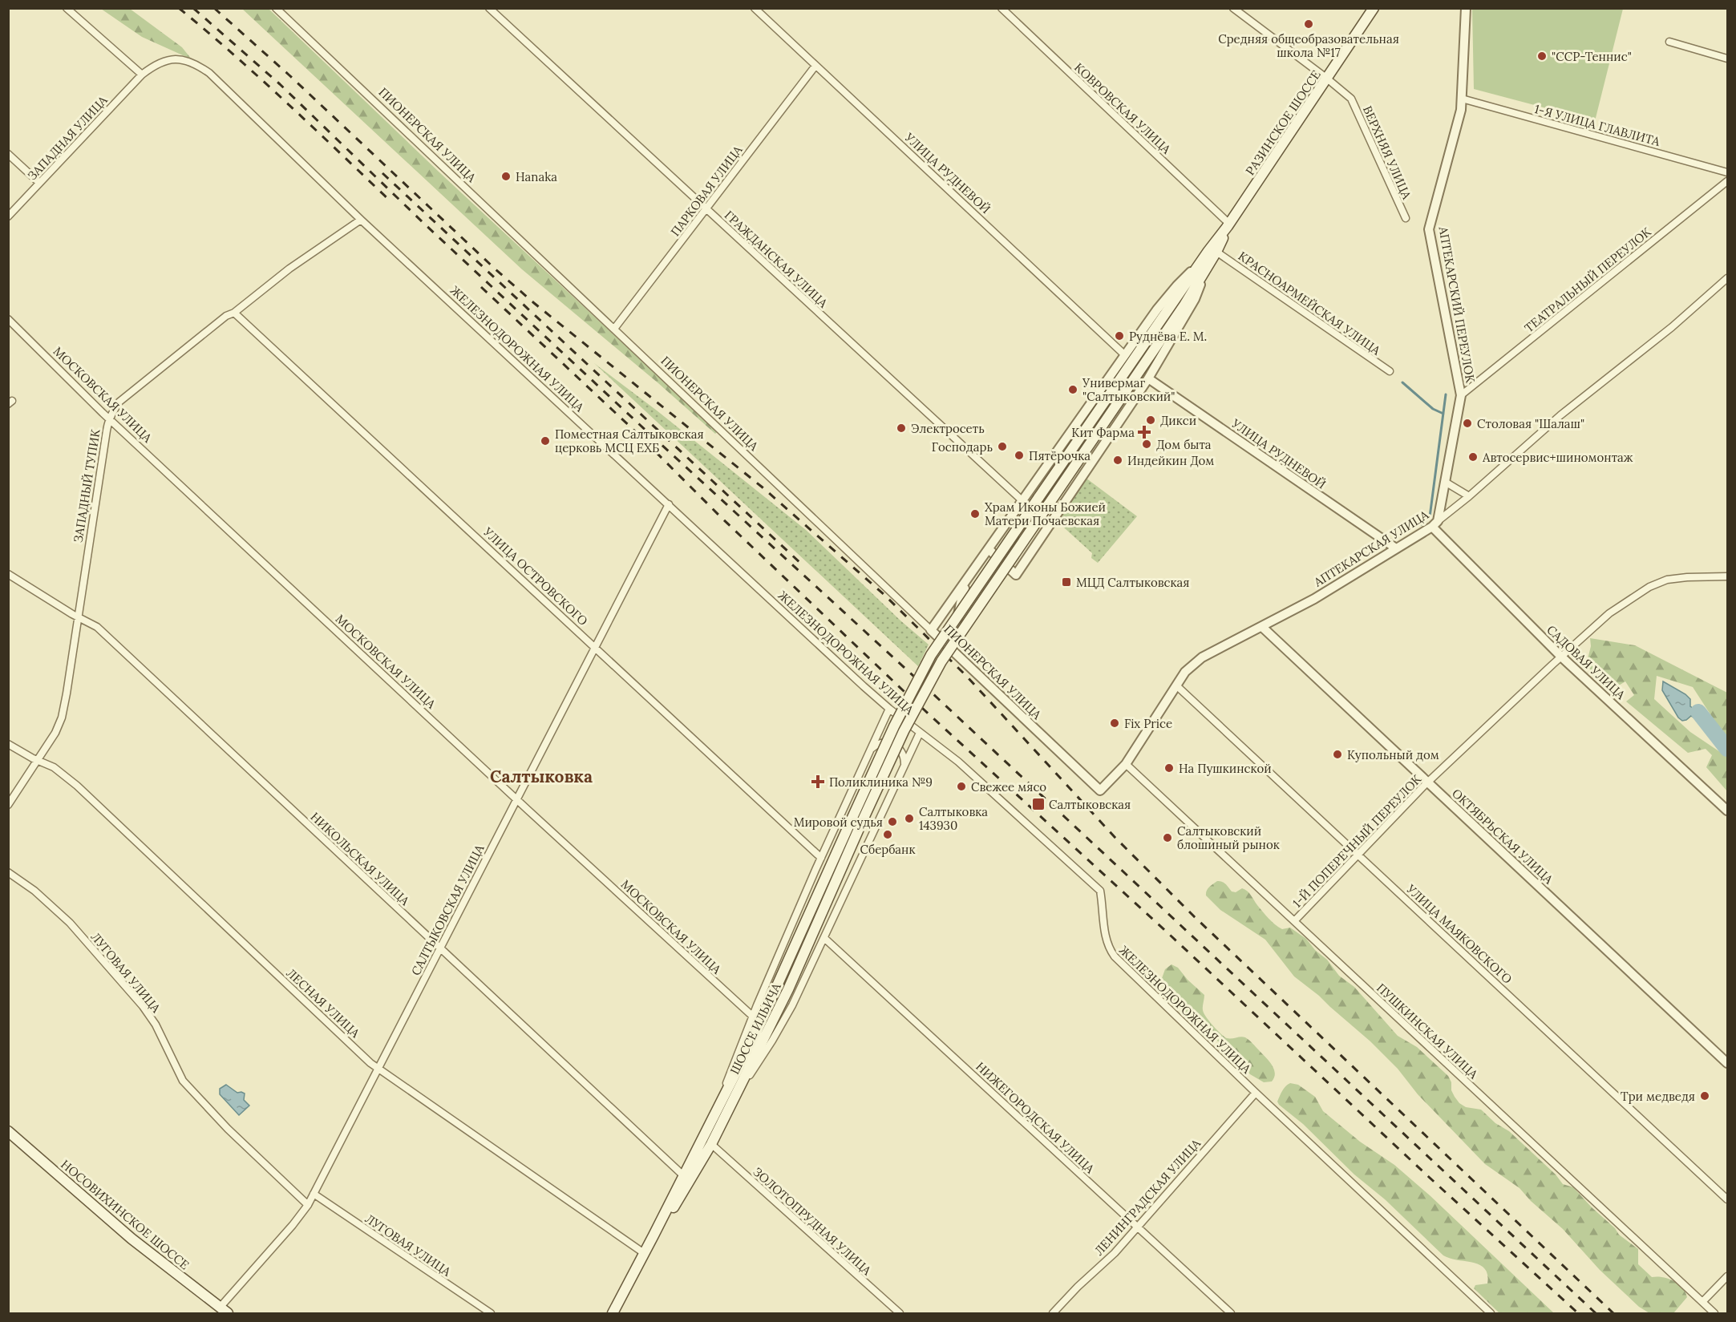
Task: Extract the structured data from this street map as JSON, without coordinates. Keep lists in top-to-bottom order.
{
  "streets": {
    "main road": ["РАЗИНСКОЕ ШОССЕ", "ШОССЕ ИЛЬИЧА", "НОСОВИХИНСКОЕ ШОССЕ"],
    "street": [
      "КОВРОВСКАЯ УЛИЦА",
      "1-Я УЛИЦА ГЛАВЛИТА",
      "ПИОНЕРСКАЯ УЛИЦА",
      "ЗАПАДНАЯ УЛИЦА",
      "ВЕРХНЯЯ УЛИЦА",
      "УЛИЦА РУДНЕВОЙ",
      "ПАРКОВАЯ УЛИЦА",
      "ГРАЖДАНСКАЯ УЛИЦА",
      "ТЕАТРАЛЬНЫЙ ПЕРЕУЛОК",
      "КРАСНОАРМЕЙСКАЯ УЛИЦА",
      "АПТЕКАРСКИЙ ПЕРЕУЛОК",
      "ЖЕЛЕЗНОДОРОЖНАЯ УЛИЦА",
      "МОСКОВСКАЯ УЛИЦА",
      "ЗАПАДНЫЙ ТУПИК",
      "АПТЕКАРСКАЯ УЛИЦА",
      "УЛИЦА ОСТРОВСКОГО",
      "САДОВАЯ УЛИЦА",
      "ОКТЯБРЬСКАЯ УЛИЦА",
      "1-Й ПОПЕРЕЧНЫЙ ПЕРЕУЛОК",
      "НИКОЛЬСКАЯ УЛИЦА",
      "САЛТЫКОВСКАЯ УЛИЦА",
      "УЛИЦА МАЯКОВСКОГО",
      "ЛУГОВАЯ УЛИЦА",
      "ЛЕСНАЯ УЛИЦА",
      "ПУШКИНСКАЯ УЛИЦА",
      "НИЖЕГОРОДСКАЯ УЛИЦА",
      "ЛЕНИНГРАДСКАЯ УЛИЦА",
      "ЗОЛОТОПРУДНАЯ УЛИЦА"
    ]
  },
  "crossings": [
    ["КОВРОВСКАЯ УЛИЦА", "РАЗИНСКОЕ ШОССЕ"],
    ["РАЗИНСКОЕ ШОССЕ", "ВЕРХНЯЯ УЛИЦА"],
    ["РАЗИНСКОЕ ШОССЕ", "КРАСНОАРМЕЙСКАЯ УЛИЦА"],
    ["РАЗИНСКОЕ ШОССЕ", "ШОССЕ ИЛЬИЧА"],
    ["1-Я УЛИЦА ГЛАВЛИТА", "АПТЕКАРСКИЙ ПЕРЕУЛОК"],
    ["ПИОНЕРСКАЯ УЛИЦА", "ПАРКОВАЯ УЛИЦА"],
    ["ПИОНЕРСКАЯ УЛИЦА", "АПТЕКАРСКАЯ УЛИЦА"],
    ["ПИОНЕРСКАЯ УЛИЦА", "ПУШКИНСКАЯ УЛИЦА"],
    ["ЗАПАДНАЯ УЛИЦА", "ЖЕЛЕЗНОДОРОЖНАЯ УЛИЦА"],
    ["УЛИЦА РУДНЕВОЙ", "ПАРКОВАЯ УЛИЦА"],
    ["УЛИЦА РУДНЕВОЙ", "АПТЕКАРСКАЯ УЛИЦА"],
    ["ПАРКОВАЯ УЛИЦА", "ГРАЖДАНСКАЯ УЛИЦА"],
    ["ТЕАТРАЛЬНЫЙ ПЕРЕУЛОК", "АПТЕКАРСКИЙ ПЕРЕУЛОК"],
    ["АПТЕКАРСКИЙ ПЕРЕУЛОК", "АПТЕКАРСКАЯ УЛИЦА"],
    ["АПТЕКАРСКИЙ ПЕРЕУЛОК", "САДОВАЯ УЛИЦА"],
    ["ЖЕЛЕЗНОДОРОЖНАЯ УЛИЦА", "ЗАПАДНЫЙ ТУПИК"],
    ["ЖЕЛЕЗНОДОРОЖНАЯ УЛИЦА", "САЛТЫКОВСКАЯ УЛИЦА"],
    ["ЖЕЛЕЗНОДОРОЖНАЯ УЛИЦА", "ЛЕНИНГРАДСКАЯ УЛИЦА"],
    ["МОСКОВСКАЯ УЛИЦА", "ЗАПАДНЫЙ ТУПИК"],
    ["МОСКОВСКАЯ УЛИЦА", "САЛТЫКОВСКАЯ УЛИЦА"],
    ["ЗАПАДНЫЙ ТУПИК", "УЛИЦА ОСТРОВСКОГО"],
    ["ЗАПАДНЫЙ ТУПИК", "НИКОЛЬСКАЯ УЛИЦА"],
    ["ЗАПАДНЫЙ ТУПИК", "ЛЕСНАЯ УЛИЦА"],
    ["АПТЕКАРСКАЯ УЛИЦА", "САДОВАЯ УЛИЦА"],
    ["АПТЕКАРСКАЯ УЛИЦА", "ОКТЯБРЬСКАЯ УЛИЦА"],
    ["АПТЕКАРСКАЯ УЛИЦА", "УЛИЦА МАЯКОВСКОГО"],
    ["АПТЕКАРСКАЯ УЛИЦА", "ПУШКИНСКАЯ УЛИЦА"],
    ["УЛИЦА ОСТРОВСКОГО", "САЛТЫКОВСКАЯ УЛИЦА"],
    ["САДОВАЯ УЛИЦА", "1-Й ПОПЕРЕЧНЫЙ ПЕРЕУЛОК"],
    ["ОКТЯБРЬСКАЯ УЛИЦА", "1-Й ПОПЕРЕЧНЫЙ ПЕРЕУЛОК"],
    ["1-Й ПОПЕРЕЧНЫЙ ПЕРЕУЛОК", "УЛИЦА МАЯКОВСКОГО"],
    ["1-Й ПОПЕРЕЧНЫЙ ПЕРЕУЛОК", "ПУШКИНСКАЯ УЛИЦА"],
    ["НИКОЛЬСКАЯ УЛИЦА", "САЛТЫКОВСКАЯ УЛИЦА"],
    ["НИКОЛЬСКАЯ УЛИЦА", "ШОССЕ ИЛЬИЧА"],
    ["САЛТЫКОВСКАЯ УЛИЦА", "ЛУГОВАЯ УЛИЦА"],
    ["САЛТЫКОВСКАЯ УЛИЦА", "ЛЕСНАЯ УЛИЦА"],
    ["САЛТЫКОВСКАЯ УЛИЦА", "НОСОВИХИНСКОЕ ШОССЕ"],
    ["ЛЕСНАЯ УЛИЦА", "ШОССЕ ИЛЬИЧА"],
    ["ШОССЕ ИЛЬИЧА", "ЗОЛОТОПРУДНАЯ УЛИЦА"],
    ["НИЖЕГОРОДСКАЯ УЛИЦА", "ЛЕНИНГРАДСКАЯ УЛИЦА"]
  ],
  "districts": ["Салтыковка"],
  "places": {
    "other": [
      "Средняя общеобразовательная школа №17",
      "\"ССР-Теннис\"",
      "Hanaka",
      "Руднёва Е. М.",
      "Универмаг \"Салтыковский\"",
      "Дикси",
      "Столовая \"Шалаш\"",
      "Электросеть",
      "Поместная Салтыковская церковь МСЦ ЕХБ",
      "Дом быта",
      "Господарь",
      "Пятёрочка",
      "Автосервис+шиномонтаж",
      "Индейкин Дом",
      "Храм Иконы Божией Матери Почаевская",
      "Fix Price",
      "Купольный дом",
      "На Пушкинской",
      "Свежее мясо",
      "Салтыковка 143930",
      "Мировой судья",
      "Сбербанк",
      "Салтыковский блошиный рынок",
      "Три медведя"
    ],
    "health": ["Кит Фарма", "Поликлиника №9"],
    "transit": ["МЦД Салтыковская", "Салтыковская"]
  }
}
